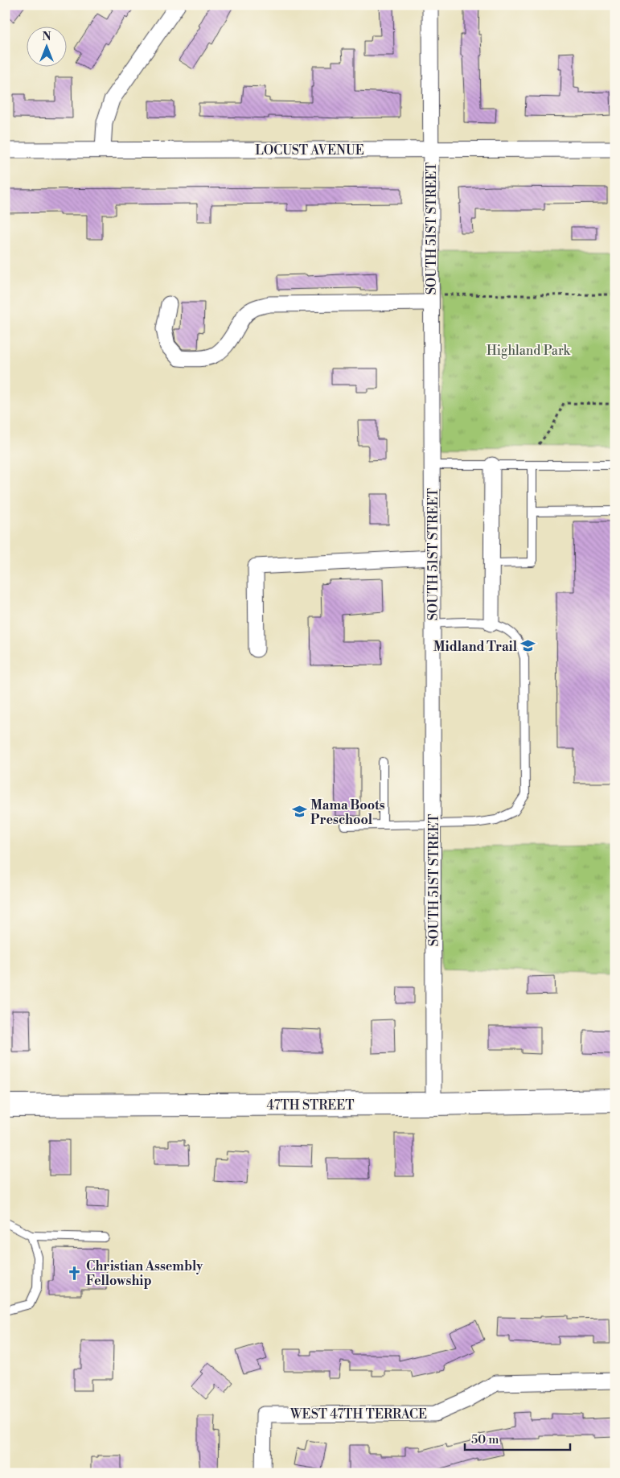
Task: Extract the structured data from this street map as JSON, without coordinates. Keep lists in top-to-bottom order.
{
  "streets": {
    "main road": ["47TH STREET"],
    "street": ["LOCUST AVENUE", "SOUTH 51ST STREET", "WEST 47TH TERRACE"]
  },
  "crossings": [
    ["LOCUST AVENUE", "SOUTH 51ST STREET"],
    ["SOUTH 51ST STREET", "47TH STREET"]
  ],
  "parks": ["Highland Park"],
  "places": {
    "school or university": ["Midland Trail", "Mama Boots Preschool"],
    "church": ["Christian Assembly Fellowship"]
  },
  "scale_bar": "50 m",
  "north": "top"
}
